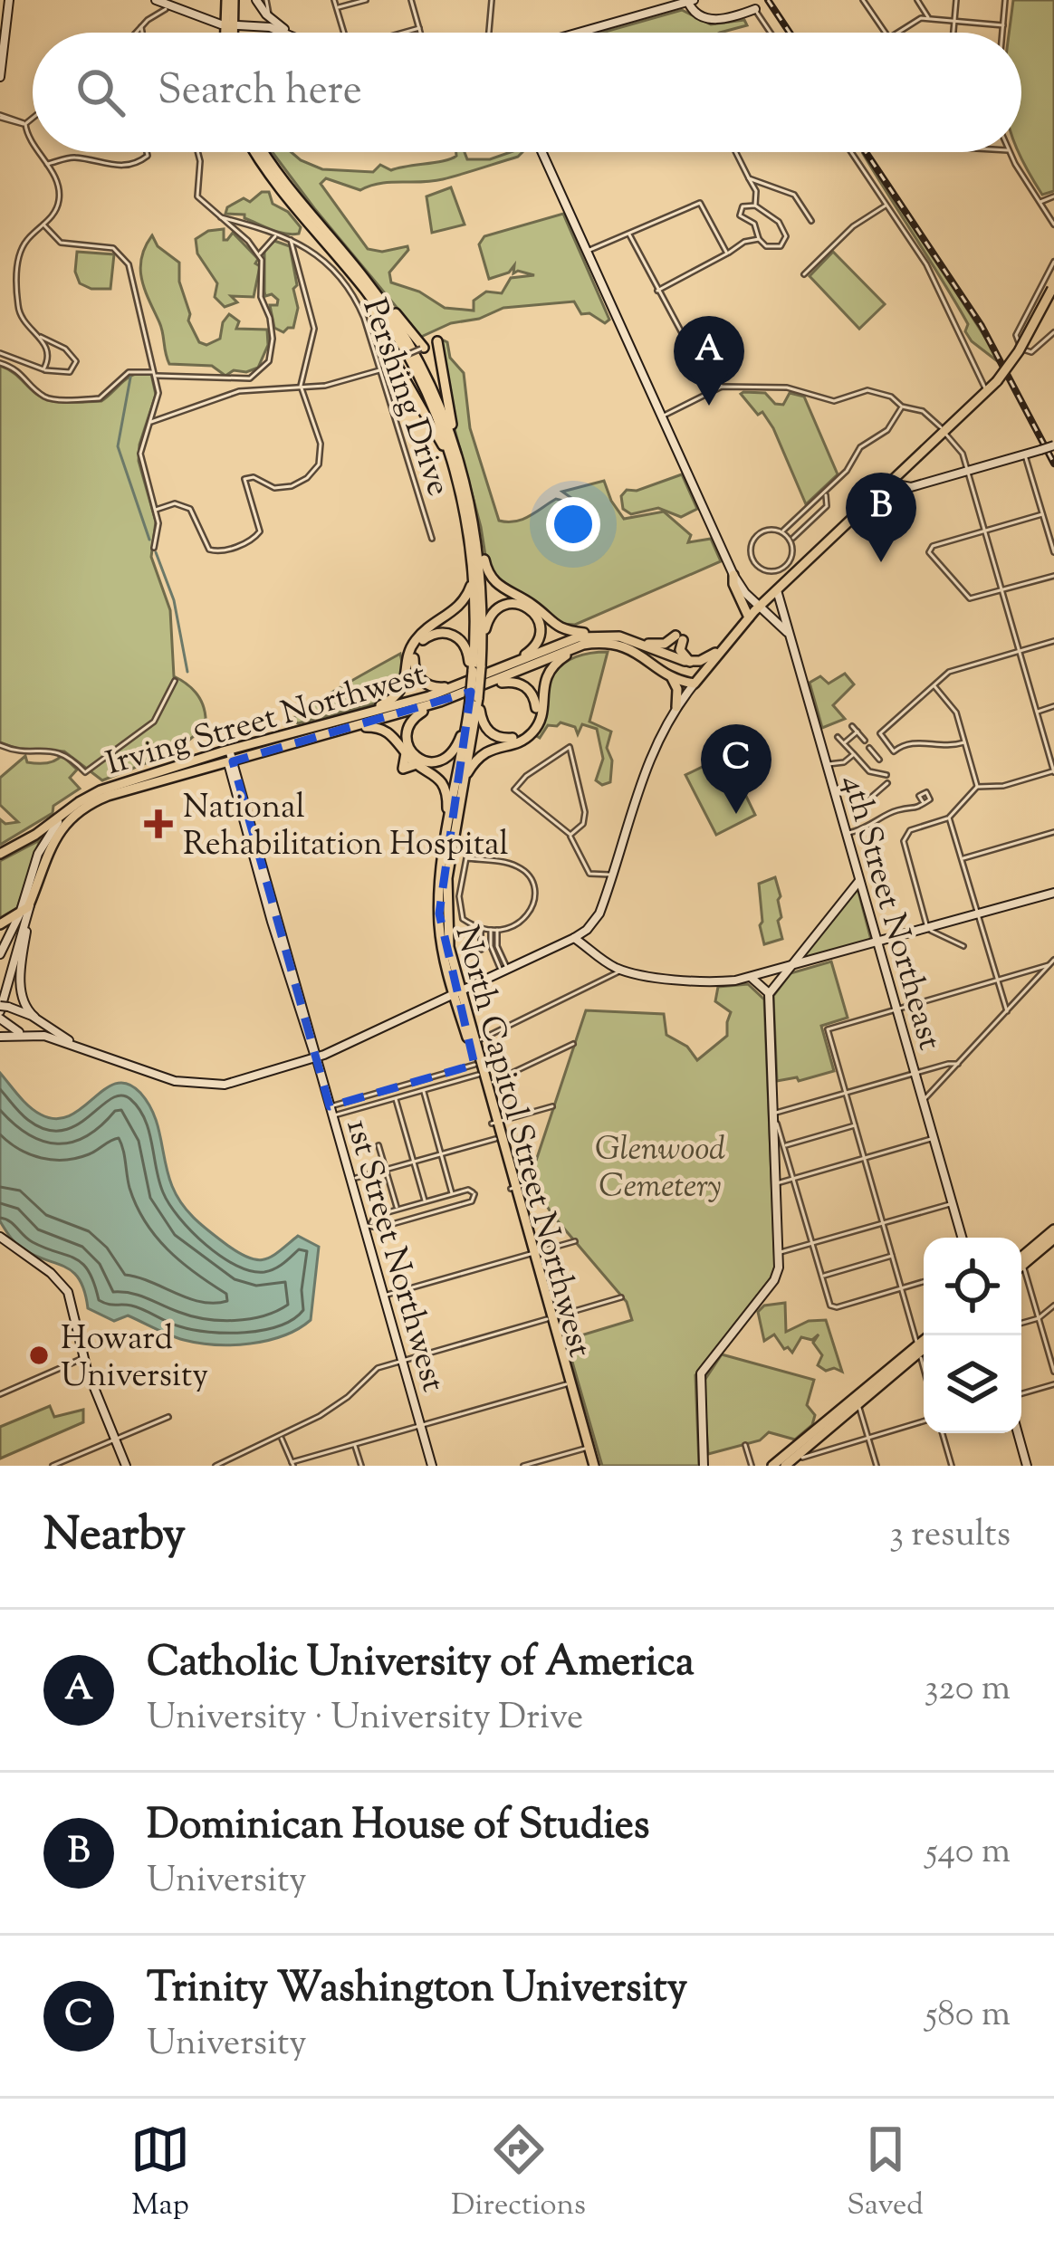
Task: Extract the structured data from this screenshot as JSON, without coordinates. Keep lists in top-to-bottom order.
{
  "streets": {
    "main road": ["Irving Street Northwest", "North Capitol Street Northwest"],
    "street": ["Pershing Drive", "4th Street Northeast", "1st Street Northwest"]
  },
  "crossings": [
    ["Irving Street Northwest", "North Capitol Street Northwest"],
    ["Irving Street Northwest", "1st Street Northwest"]
  ],
  "parks": ["Glenwood Cemetery"],
  "places": {
    "health": ["National Rehabilitation Hospital"],
    "other": ["Howard University"]
  },
  "page": {
    "search": "Search here",
    "pins": ["A", "B", "C"],
    "heading": ["Nearby", "3 results"],
    "list": [
      {
        "mark": "A",
        "name": "Catholic University of America",
        "note": "University · University Drive",
        "value": "320 m"
      },
      {
        "mark": "B",
        "name": "Dominican House of Studies",
        "note": "University",
        "value": "540 m"
      },
      {
        "mark": "C",
        "name": "Trinity Washington University",
        "note": "University",
        "value": "580 m"
      }
    ],
    "nav": ["Map", "Directions", "Saved"]
  }
}
